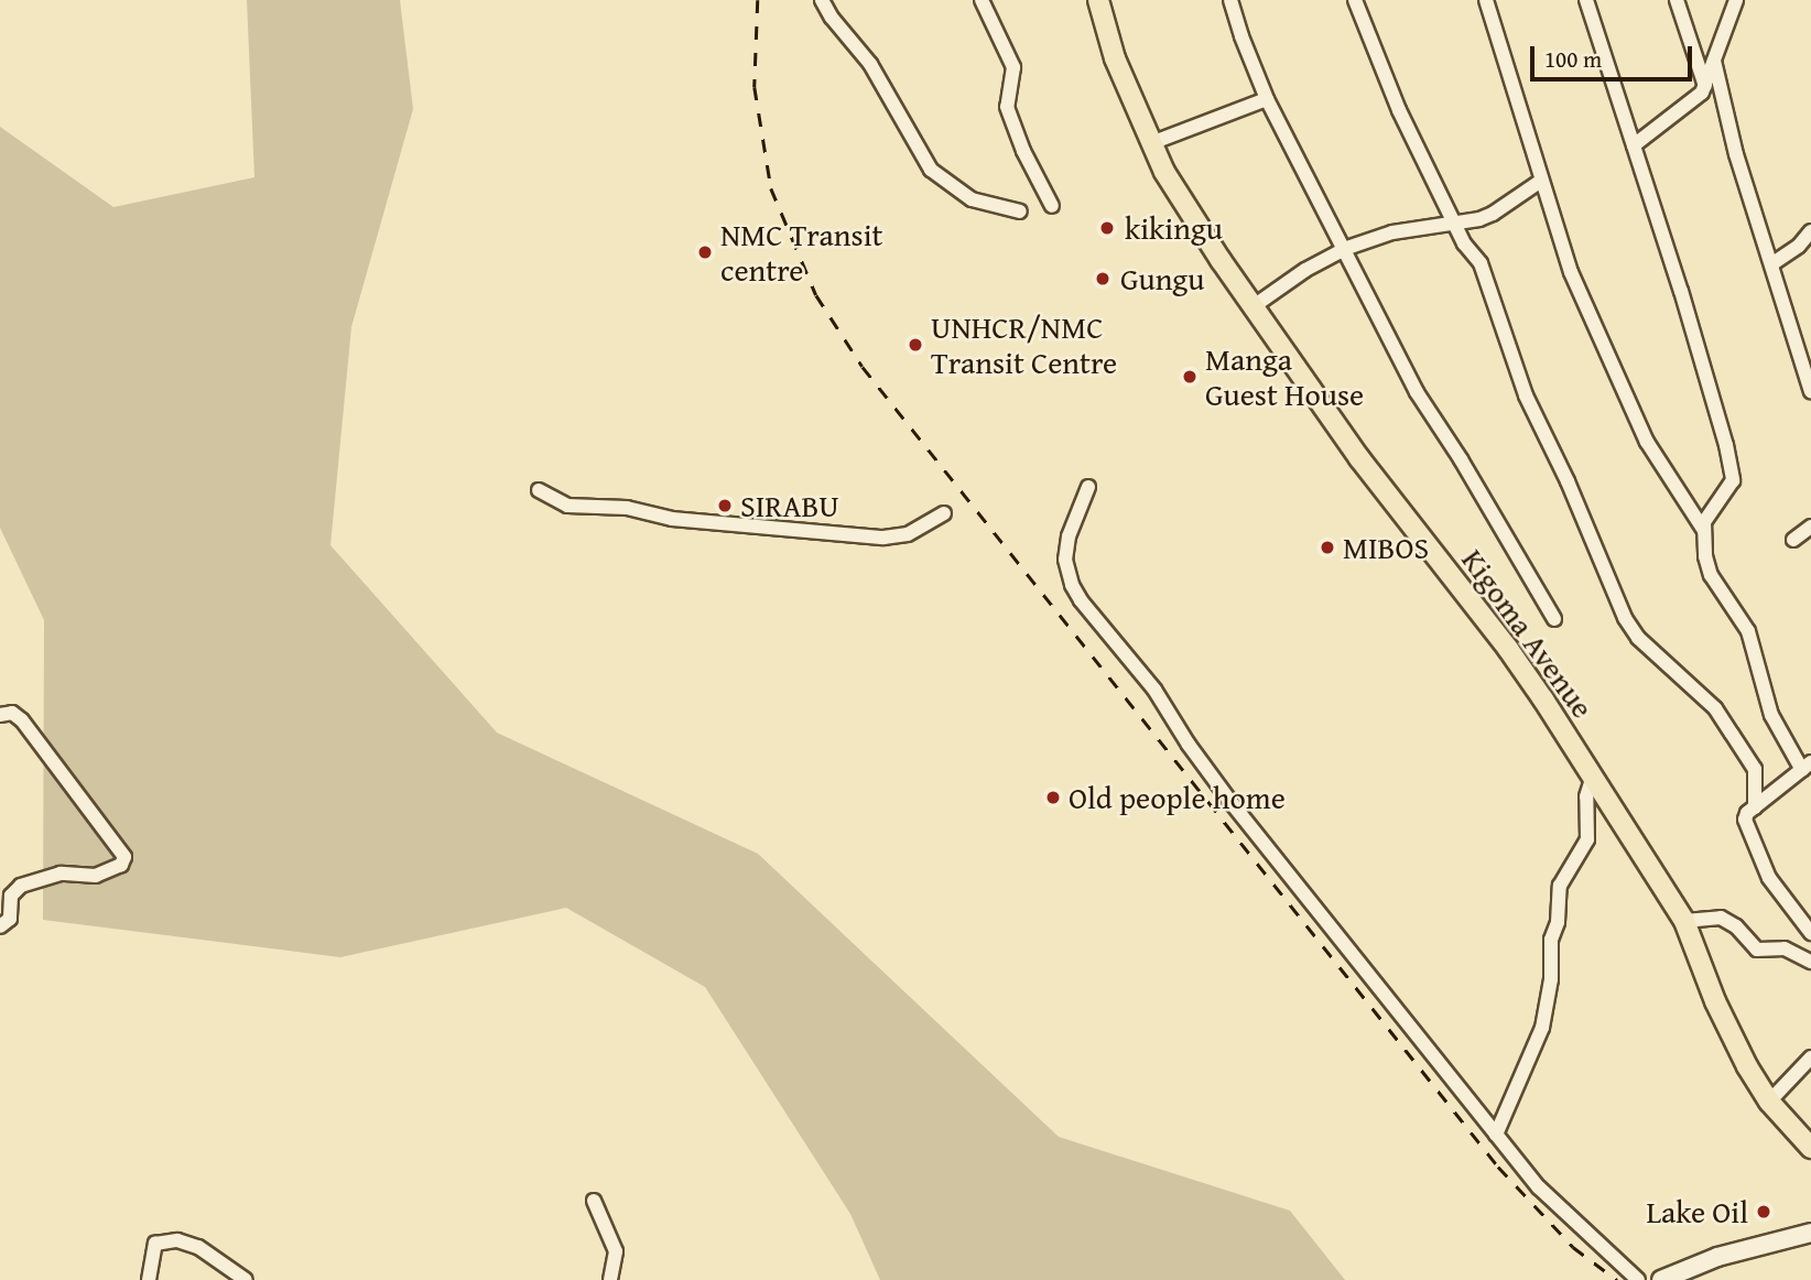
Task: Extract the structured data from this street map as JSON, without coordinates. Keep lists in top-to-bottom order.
{
  "streets": {
    "main road": ["Kigoma Avenue"]
  },
  "places": [
    "kikingu",
    "NMC Transit centre",
    "Gungu",
    "UNHCR/NMC Transit Centre",
    "Manga Guest House",
    "SIRABU",
    "MIBOS",
    "Old people home",
    "Lake Oil"
  ],
  "scale_bar": "100 m"
}
